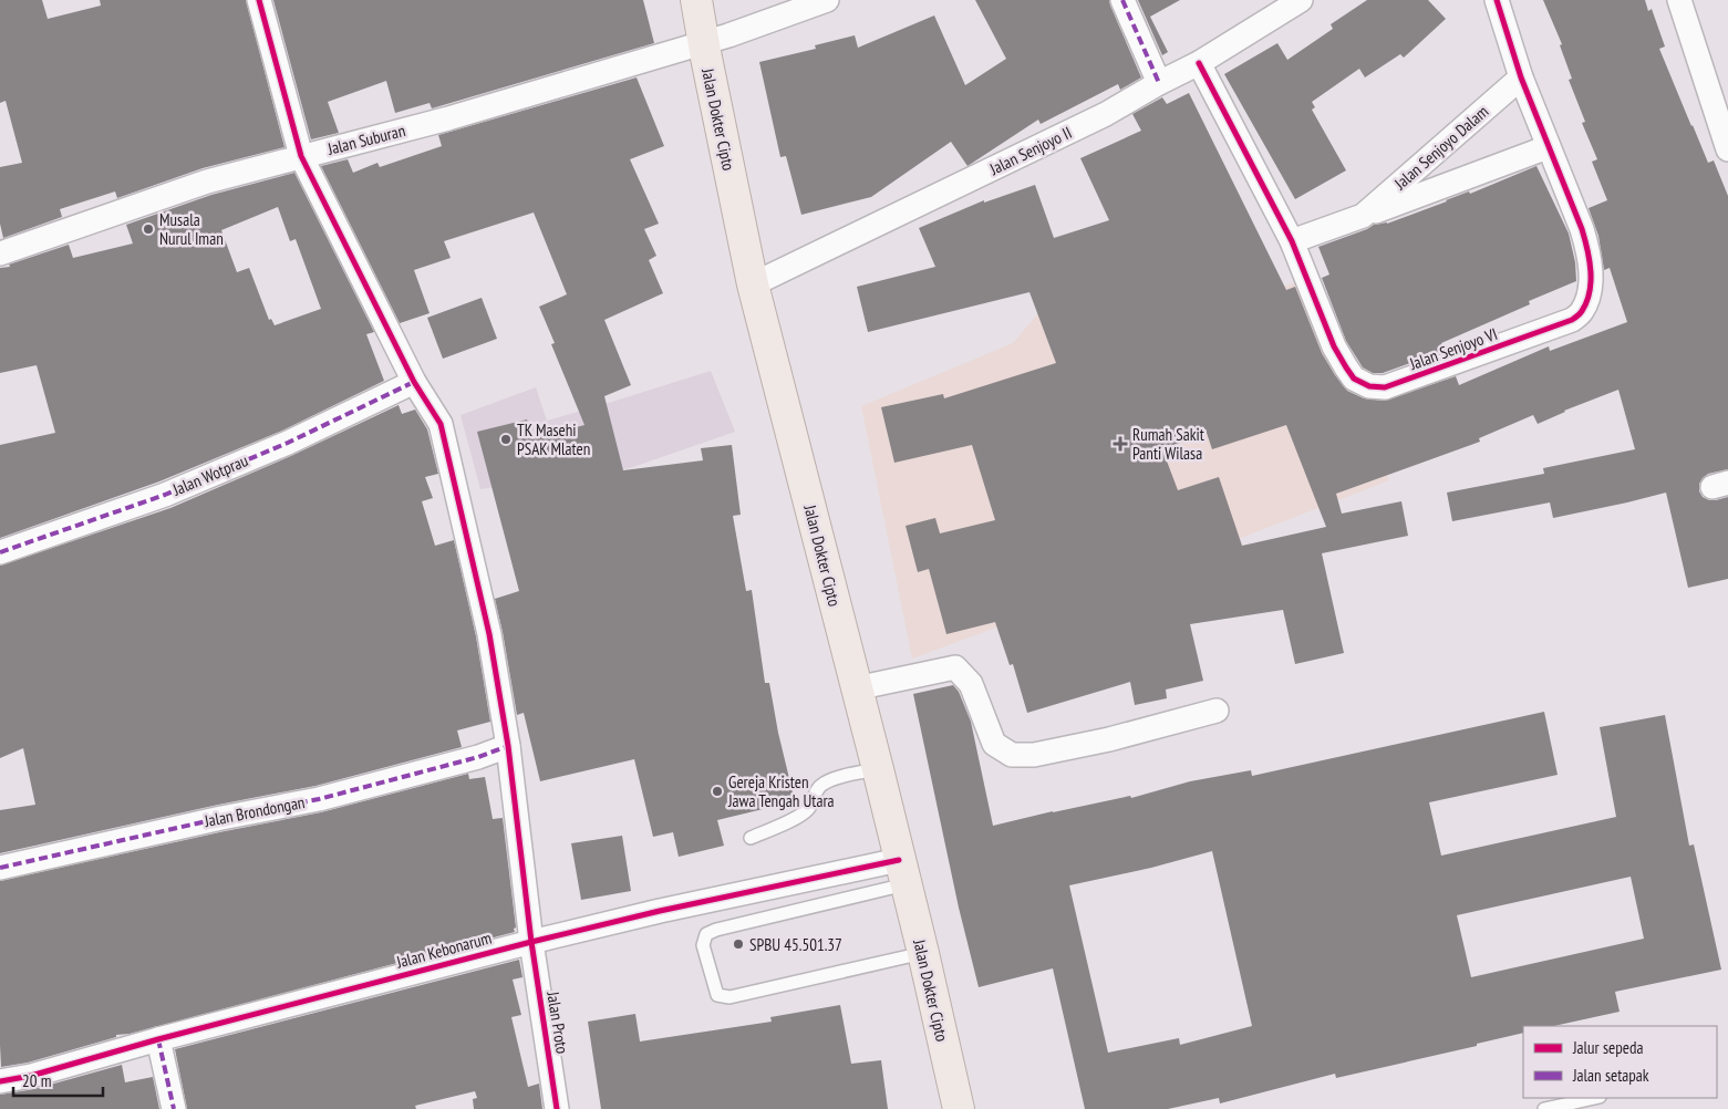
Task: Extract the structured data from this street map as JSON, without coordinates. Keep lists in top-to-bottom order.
{
  "streets": {
    "highway": ["Jalan Dokter Cipto"],
    "street": [
      "Jalan Suburan",
      "Jalan Senjoyo Dalam",
      "Jalan Senjoyo II",
      "Jalan Senjoyo VI",
      "Jalan Wotprau",
      "Jalan Brondongan",
      "Jalan Kebonarum",
      "Jalan Proto"
    ]
  },
  "crossings": [
    ["Jalan Dokter Cipto", "Jalan Suburan"],
    ["Jalan Dokter Cipto", "Jalan Senjoyo II"],
    ["Jalan Dokter Cipto", "Jalan Kebonarum"],
    ["Jalan Suburan", "Jalan Proto"],
    ["Jalan Senjoyo Dalam", "Jalan Senjoyo VI"],
    ["Jalan Senjoyo II", "Jalan Senjoyo VI"],
    ["Jalan Wotprau", "Jalan Proto"],
    ["Jalan Brondongan", "Jalan Proto"],
    ["Jalan Kebonarum", "Jalan Proto"]
  ],
  "places": {
    "other": [
      "Musala Nurul Iman",
      "TK Masehi PSAK Mlaten",
      "Gereja Kristen Jawa Tengah Utara",
      "SPBU 45.501.37"
    ],
    "health": ["Rumah Sakit Panti Wilasa"]
  },
  "legend": ["Jalur sepeda", "Jalan setapak"],
  "scale_bar": "20 m"
}
